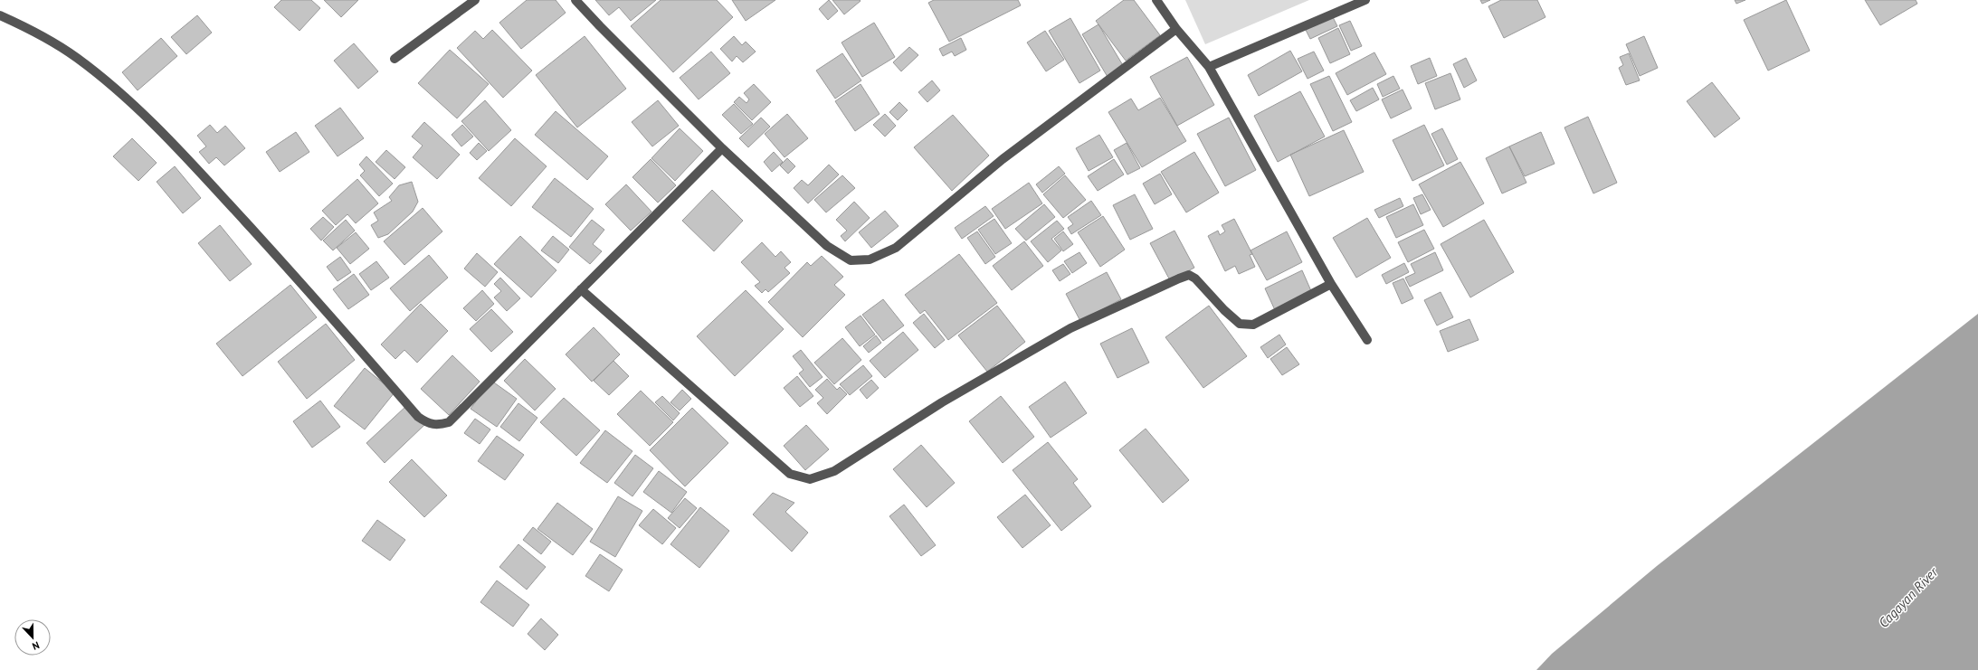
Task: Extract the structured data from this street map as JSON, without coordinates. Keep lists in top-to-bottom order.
{
  "water": ["Cagayan River"],
  "north": "bottom"
}
